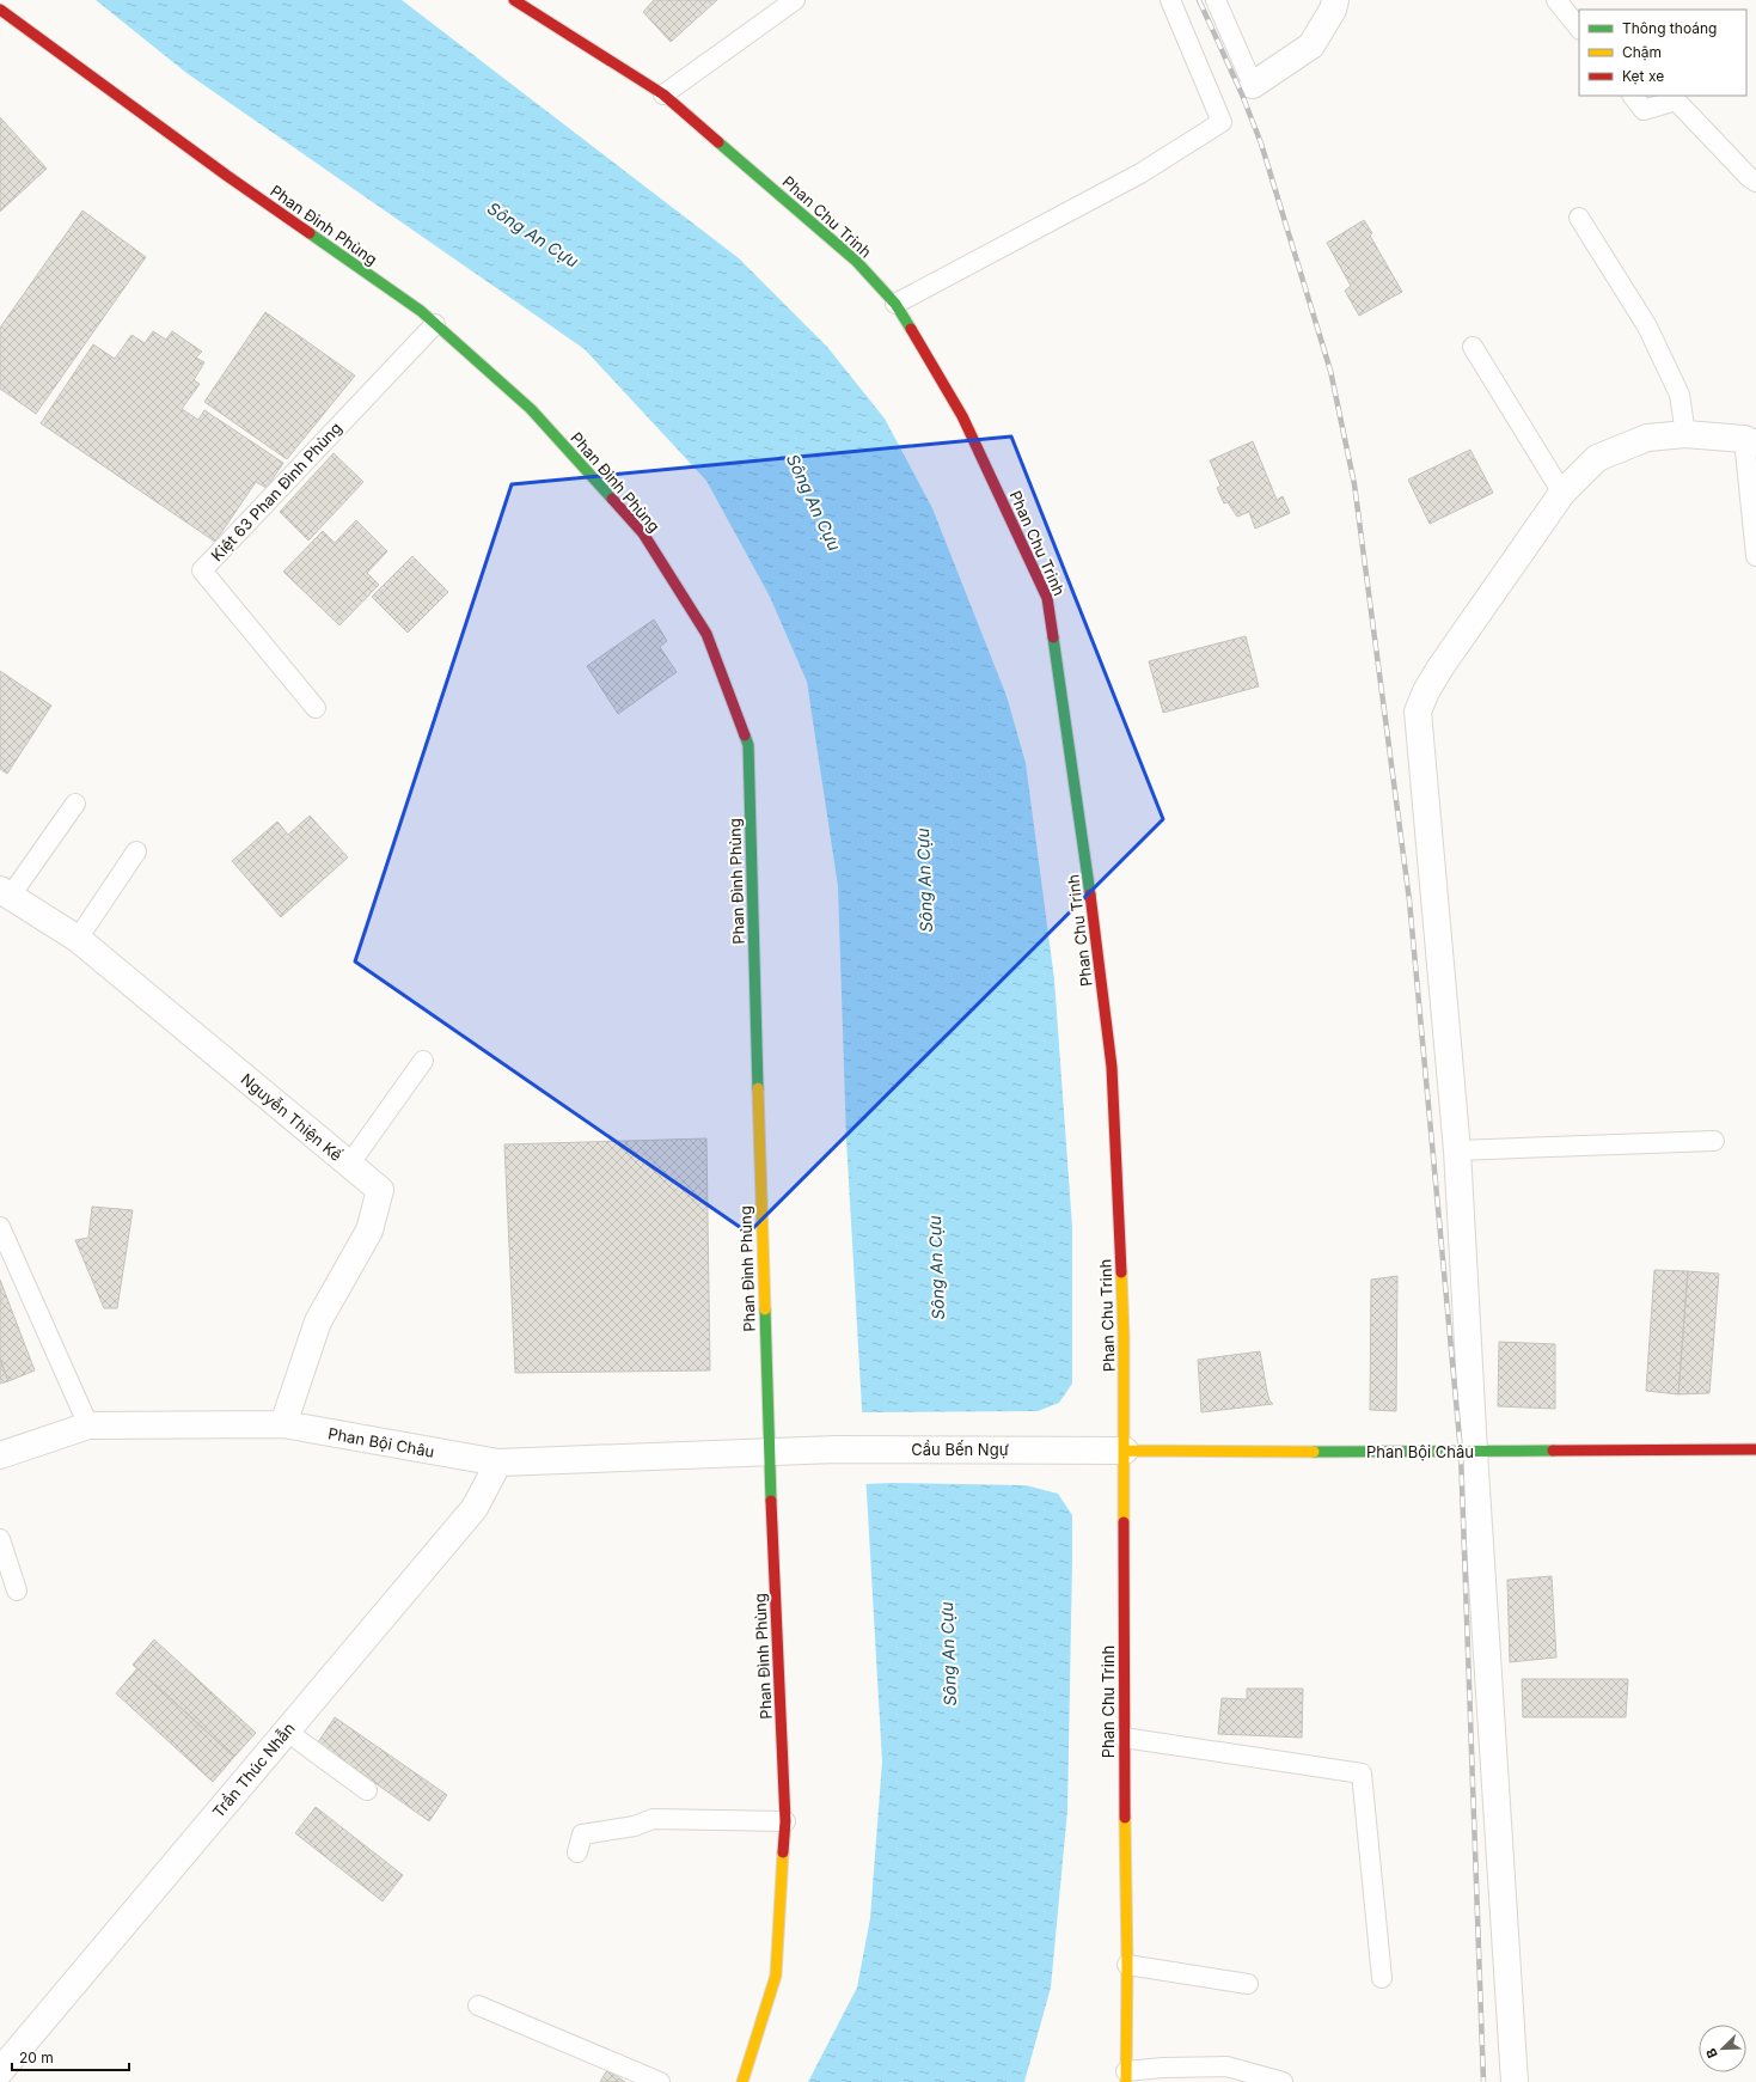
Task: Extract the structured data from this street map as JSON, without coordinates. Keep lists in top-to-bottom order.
{
  "streets": {
    "street": [
      "Phan Chu Trinh",
      "Phan Đình Phùng",
      "Nguyễn Thiện Kế",
      "Phan Bội Châu",
      "Cầu Bến Ngự",
      "Trần Thúc Nhẫn"
    ],
    "lane": ["Kiệt 63 Phan Đình Phùng"]
  },
  "crossings": [
    ["Phan Chu Trinh", "Phan Bội Châu"],
    ["Phan Đình Phùng", "Kiệt 63 Phan Đình Phùng"],
    ["Phan Đình Phùng", "Phan Bội Châu"],
    ["Phan Đình Phùng", "Cầu Bến Ngự"],
    ["Nguyễn Thiện Kế", "Phan Bội Châu"],
    ["Phan Bội Châu", "Cầu Bến Ngự"],
    ["Phan Bội Châu", "Trần Thúc Nhẫn"]
  ],
  "water": ["Sông An Cựu"],
  "legend": ["Thông thoáng", "Chậm", "Kẹt xe"],
  "scale_bar": "20 m",
  "north": "bottom left"
}
